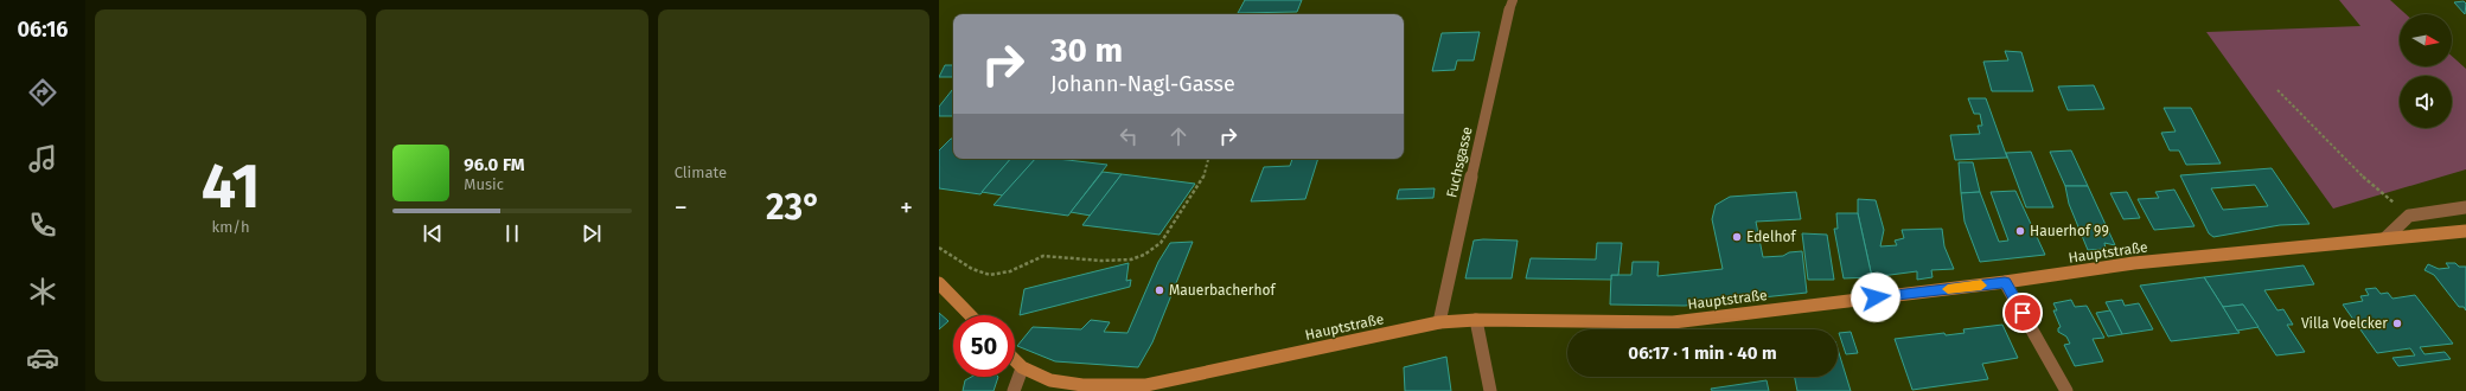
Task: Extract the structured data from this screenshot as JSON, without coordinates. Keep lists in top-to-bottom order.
{
  "streets": {
    "main road": ["Hauptstraße"],
    "street": ["Fuchsgasse"]
  },
  "crossings": [
    ["Fuchsgasse", "Hauptstraße"]
  ],
  "places": [
    "Hauerhof 99",
    "Edelhof",
    "Mauerbacherhof",
    "Villa Voelcker"
  ],
  "north": "right",
  "page": {
    "tabs": "06:16",
    "tile": [
      ["41", "km/h"],
      "Climate"
    ],
    "turn": ["30 m", "Johann-Nagl-Gasse"],
    "song": ["96.0 FM", "Music"],
    "heat": ["−", "23°", "+"],
    "limit": "50",
    "trip": "06:17 · 1 min · 40 m"
  }
}
